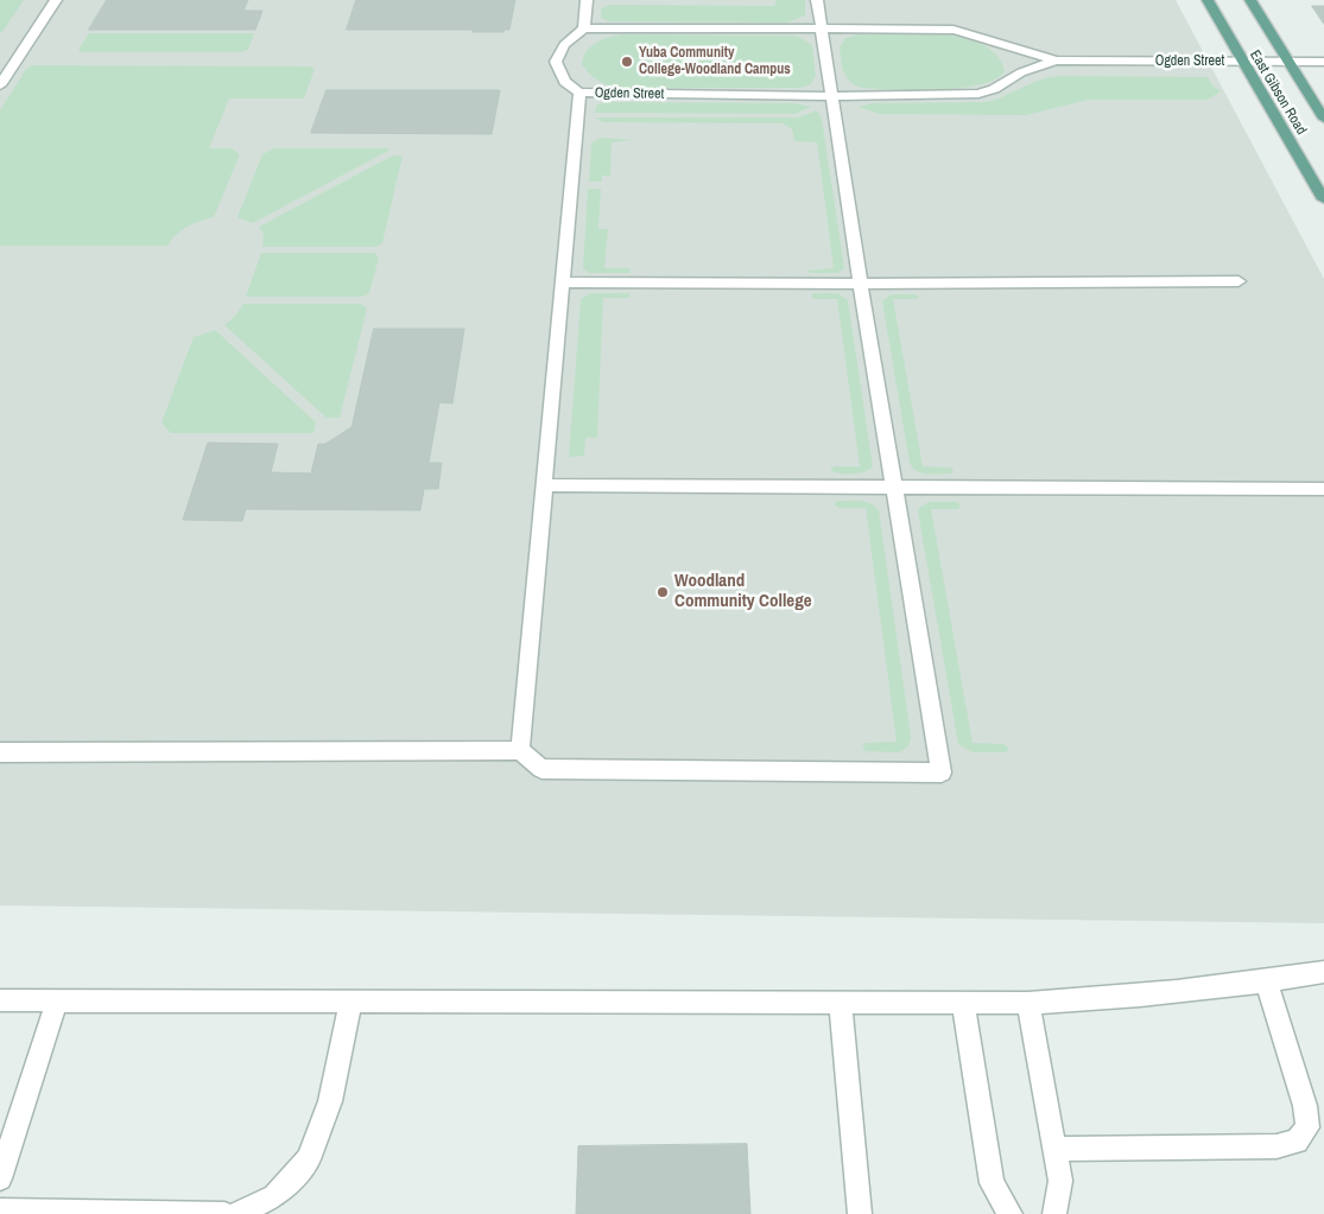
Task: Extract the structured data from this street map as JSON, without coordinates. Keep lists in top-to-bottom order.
{
  "streets": {
    "main road": ["East Gibson Road"],
    "street": ["Ogden Street"]
  },
  "crossings": [
    ["Ogden Street", "East Gibson Road"]
  ],
  "places": ["Yuba Community College-Woodland Campus", "Woodland Community College"]
}
